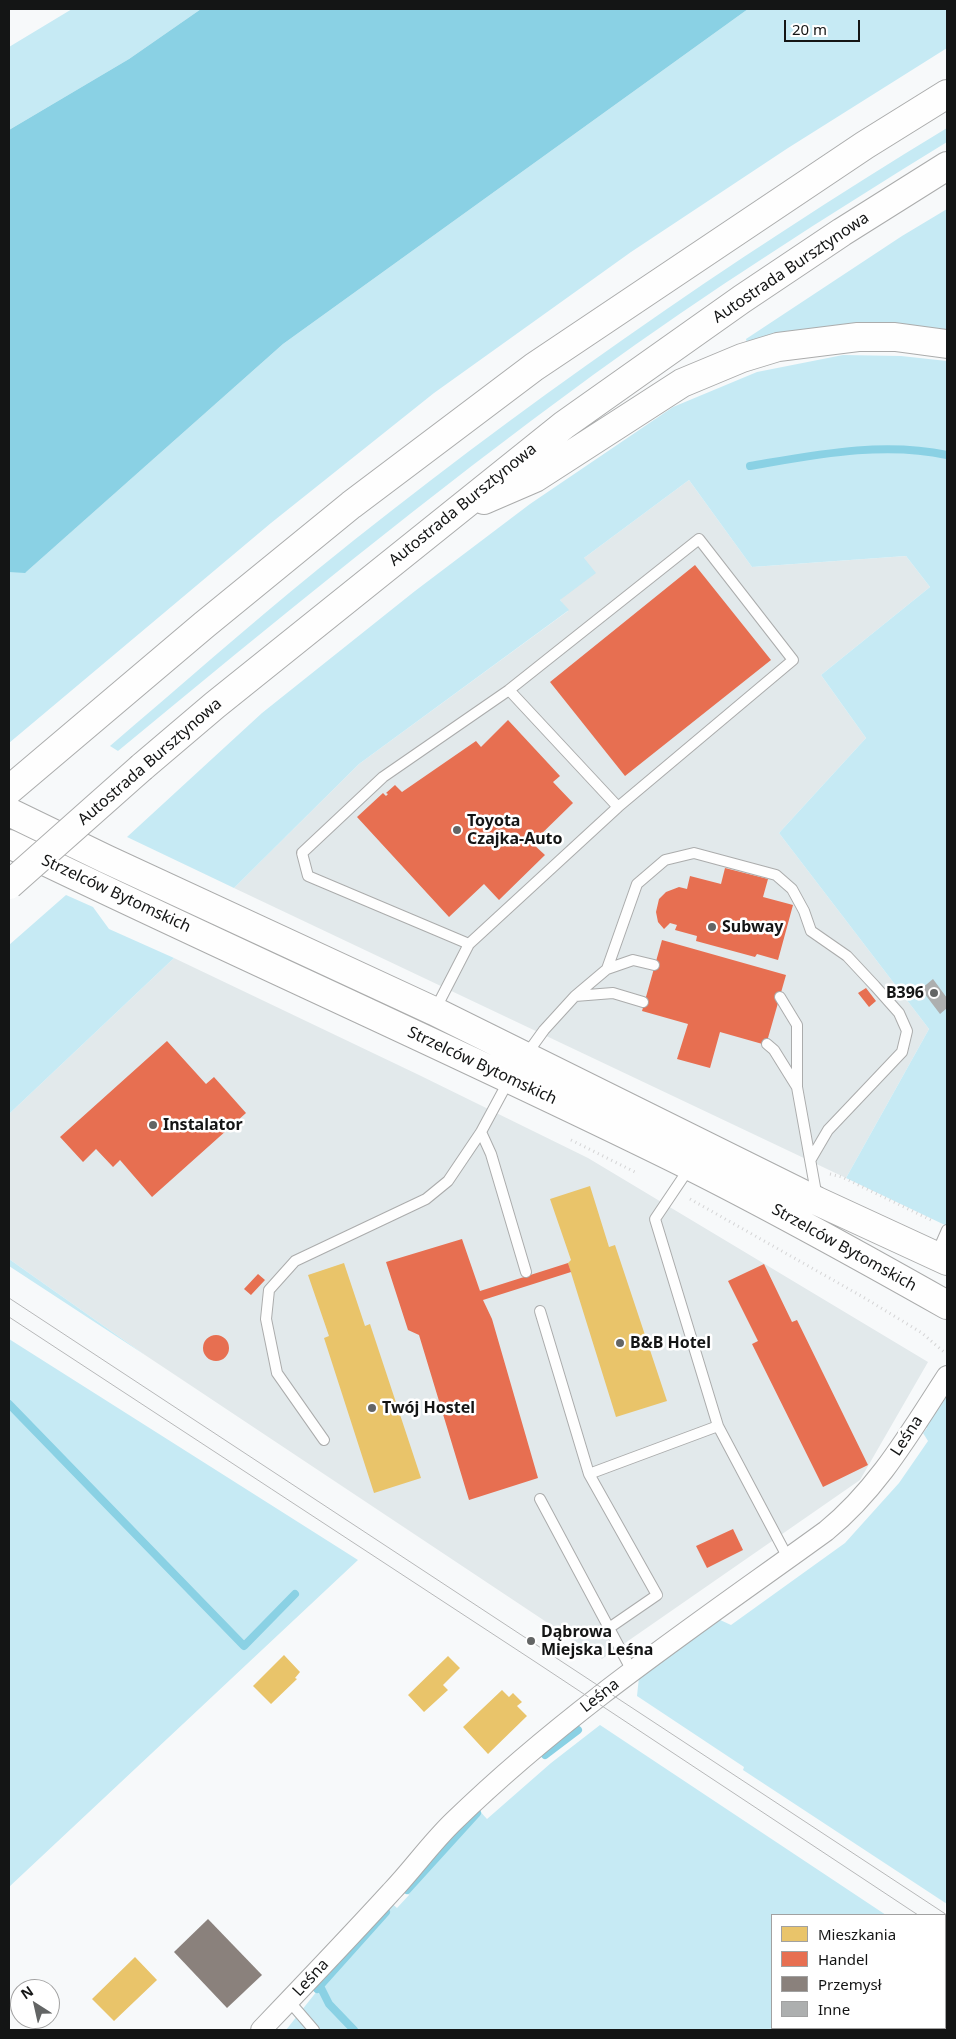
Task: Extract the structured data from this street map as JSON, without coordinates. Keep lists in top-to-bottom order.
{
  "streets": {
    "main road": ["Autostrada Bursztynowa", "Strzelców Bytomskich"],
    "street": ["Leśna"]
  },
  "places": [
    "Toyota Czajka-Auto",
    "Subway",
    "B396",
    "Instalator",
    "B&B Hotel",
    "Twój Hostel",
    "Dąbrowa Miejska Leśna"
  ],
  "legend": [
    "Mieszkania",
    "Handel",
    "Przemysł",
    "Inne"
  ],
  "scale_bar": "20 m",
  "north": "top left"
}
